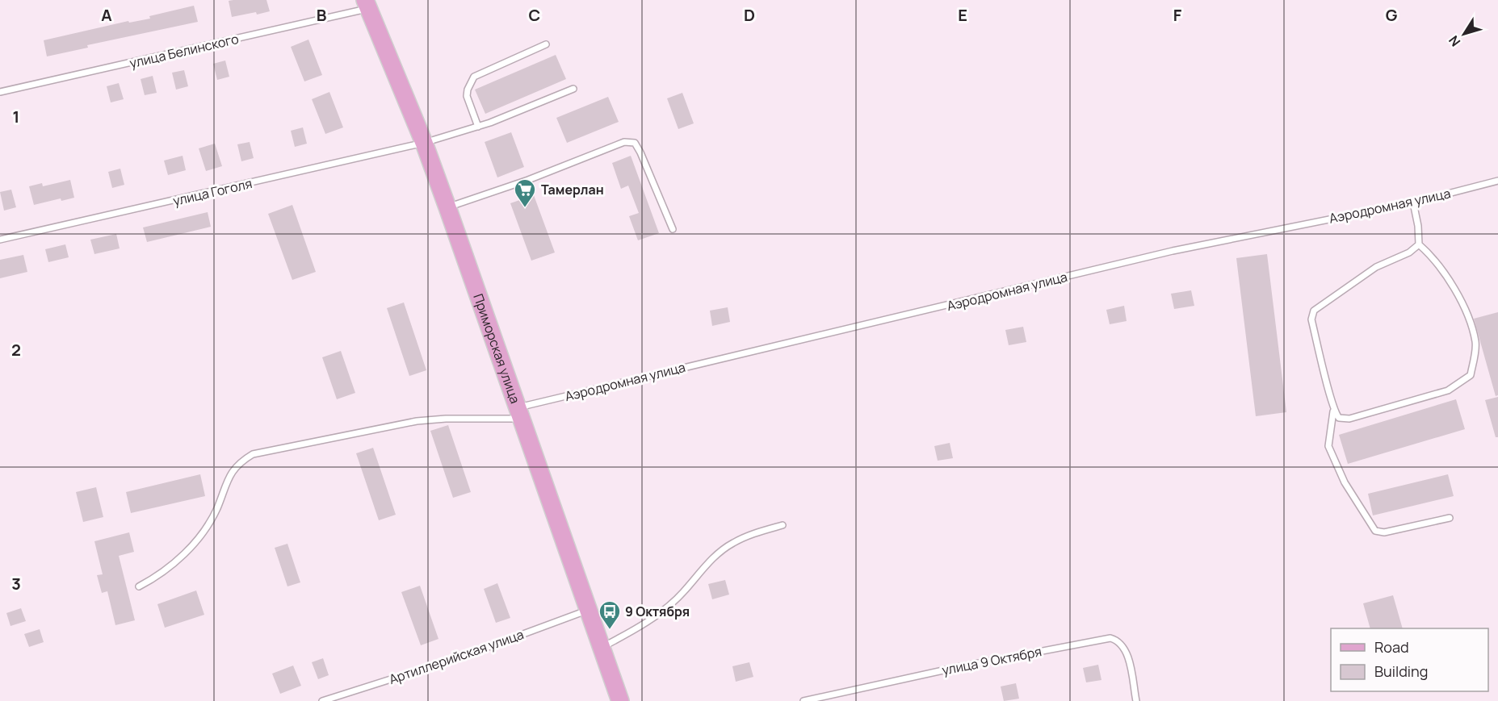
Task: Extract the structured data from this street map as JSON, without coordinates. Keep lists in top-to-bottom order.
{
  "streets": {
    "main road": ["Приморская улица"],
    "lane": [
      "улица Белинского",
      "улица Гоголя",
      "Аэродромная улица",
      "Артиллерийская улица",
      "улица 9 Октября"
    ]
  },
  "crossings": [
    ["улица Белинского", "Приморская улица"],
    ["улица Гоголя", "Приморская улица"],
    ["Аэродромная улица", "Приморская улица"],
    ["Приморская улица", "Артиллерийская улица"]
  ],
  "places": {
    "supermarket": ["Тамерлан"],
    "bus stop": ["9 Октября"]
  },
  "legend": ["Road", "Building"],
  "north": "bottom left",
  "grid": {
    "columns": [
      "A",
      "B",
      "C",
      "D",
      "E",
      "F",
      "G"
    ],
    "rows": ["1", "2", "3"]
  }
}
